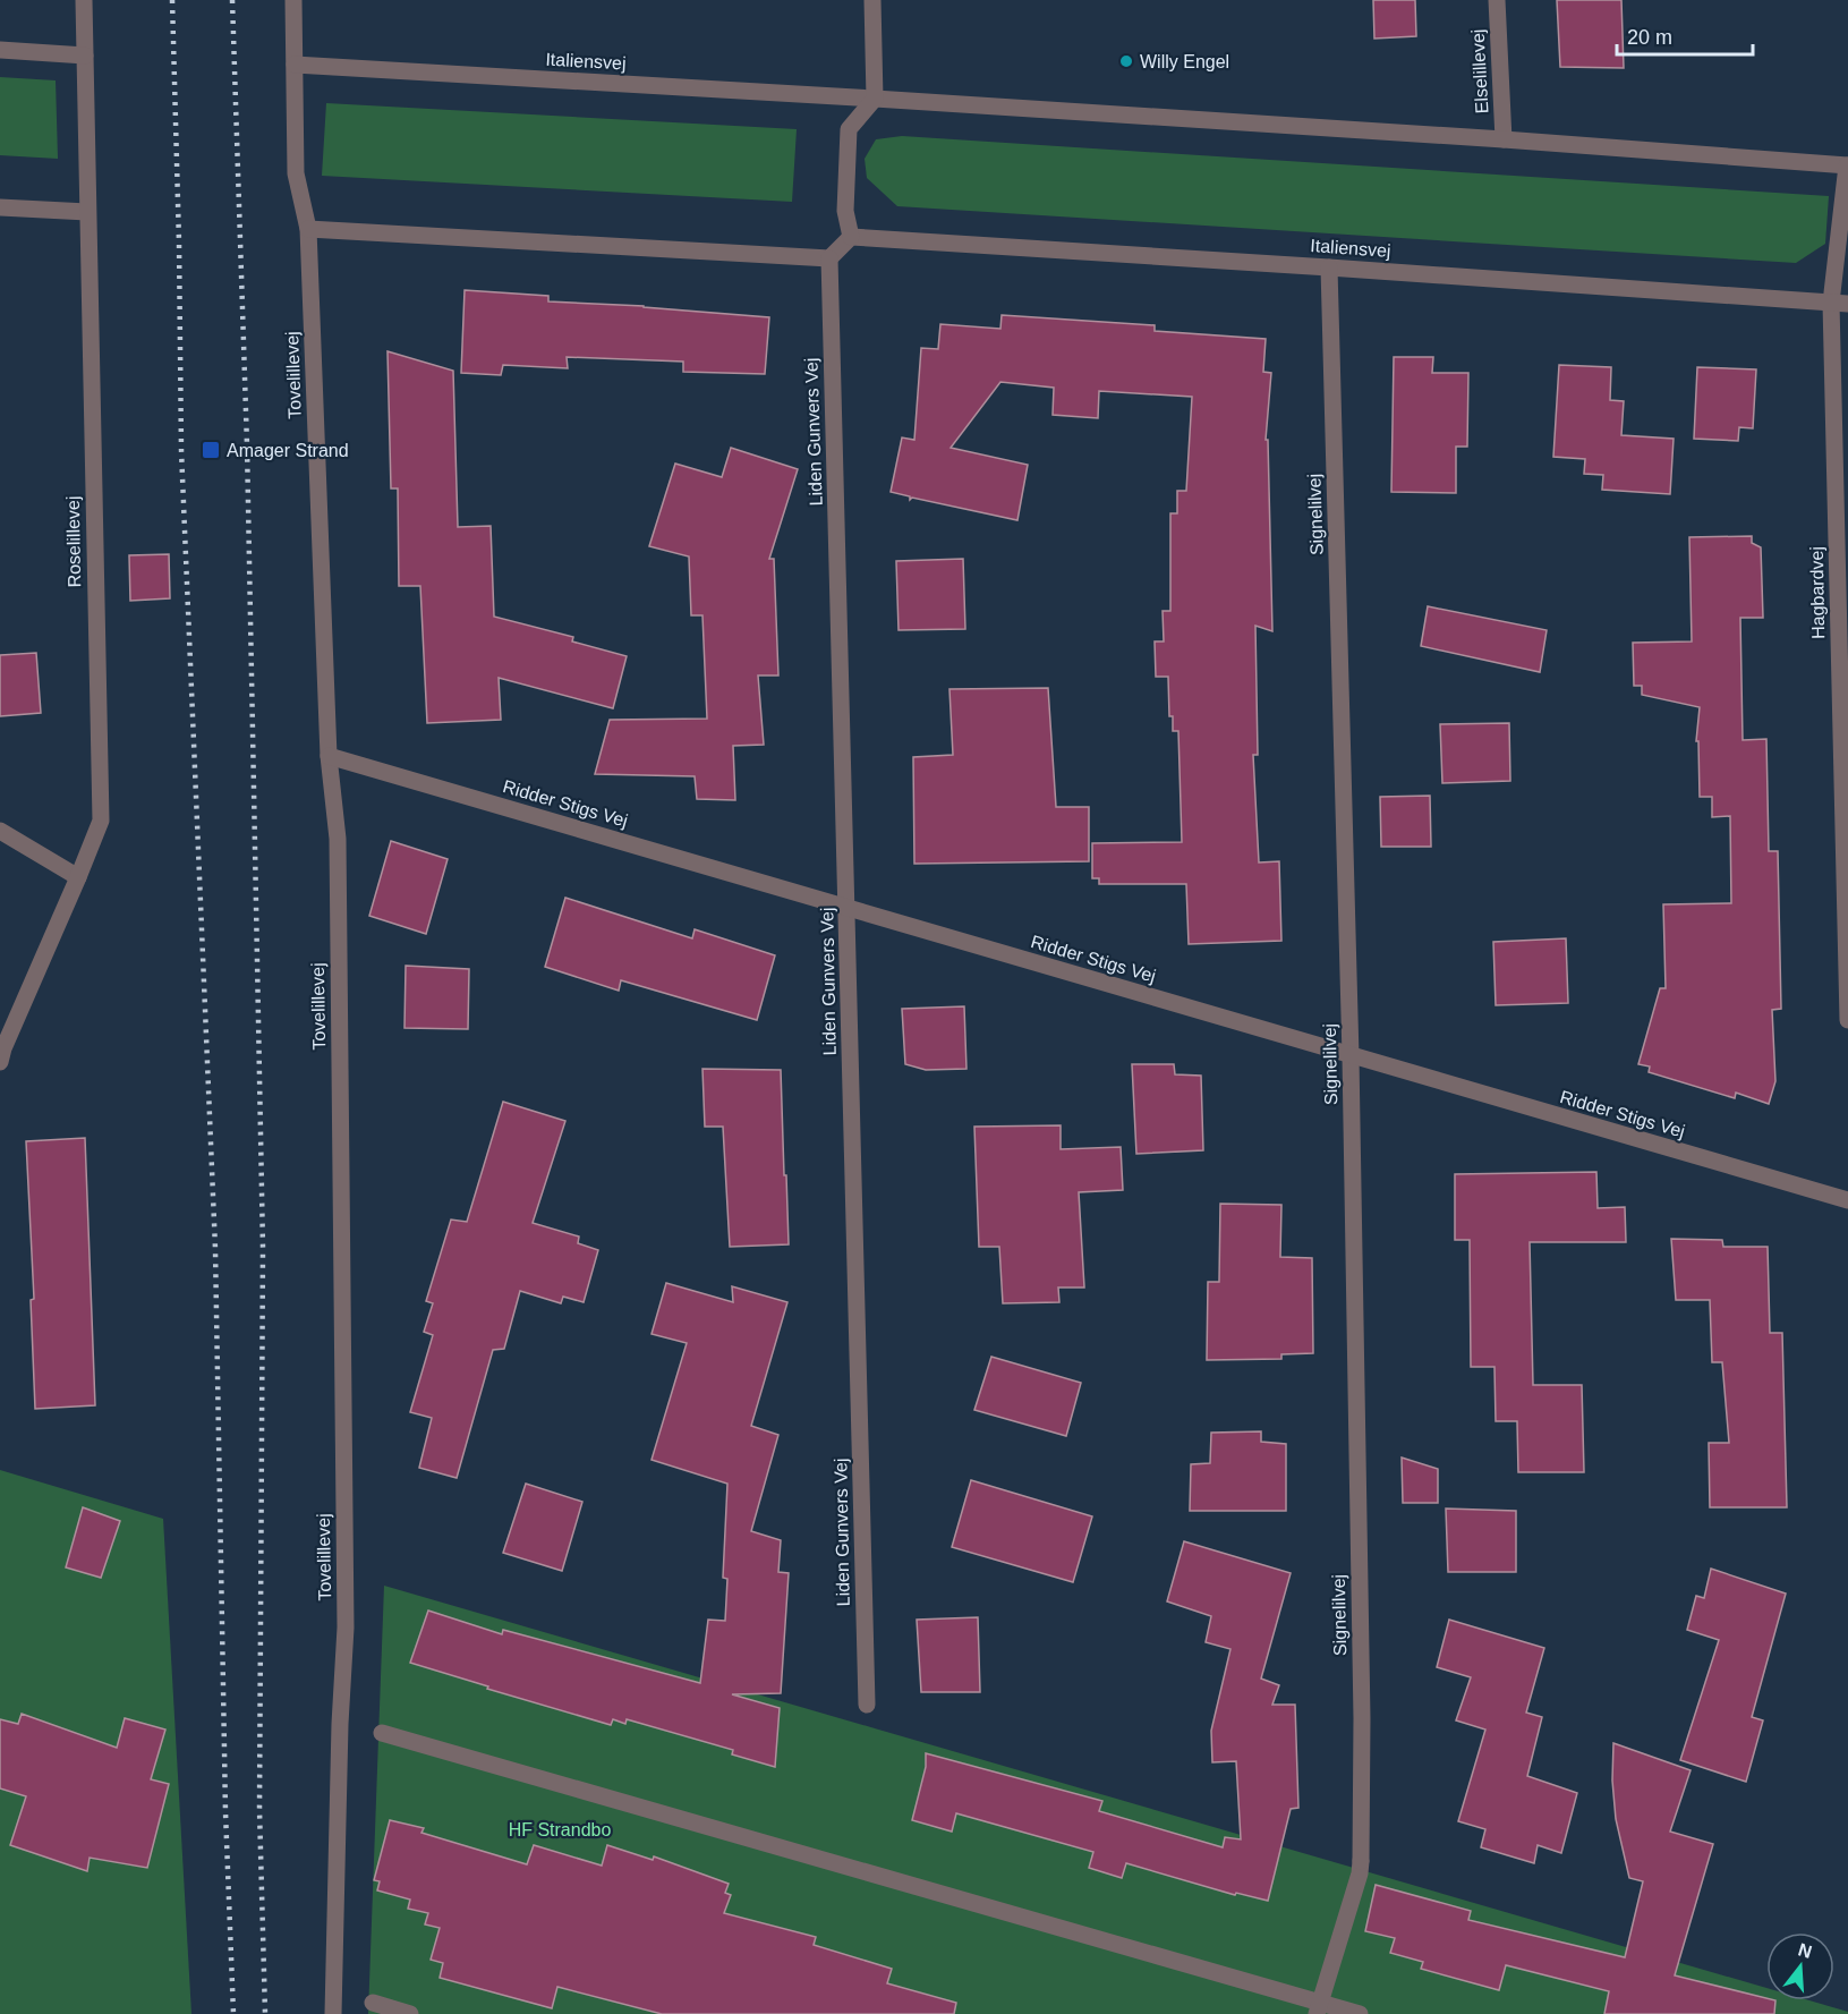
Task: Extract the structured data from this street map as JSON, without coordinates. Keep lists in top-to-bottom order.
{
  "streets": {
    "street": [
      "Italiensvej",
      "Elselillevej",
      "Tovelillevej",
      "Liden Gunvers Vej",
      "Signelilvej",
      "Roselillevej",
      "Hagbardvej",
      "Ridder Stigs Vej"
    ]
  },
  "crossings": [
    ["Italiensvej", "Elselillevej"],
    ["Italiensvej", "Tovelillevej"],
    ["Italiensvej", "Signelilvej"],
    ["Italiensvej", "Hagbardvej"],
    ["Tovelillevej", "Ridder Stigs Vej"],
    ["Liden Gunvers Vej", "Ridder Stigs Vej"],
    ["Signelilvej", "Ridder Stigs Vej"]
  ],
  "parks": ["HF Strandbo"],
  "places": {
    "other": ["Willy Engel"],
    "transit": ["Amager Strand"]
  },
  "scale_bar": "20 m",
  "north": "top"
}
